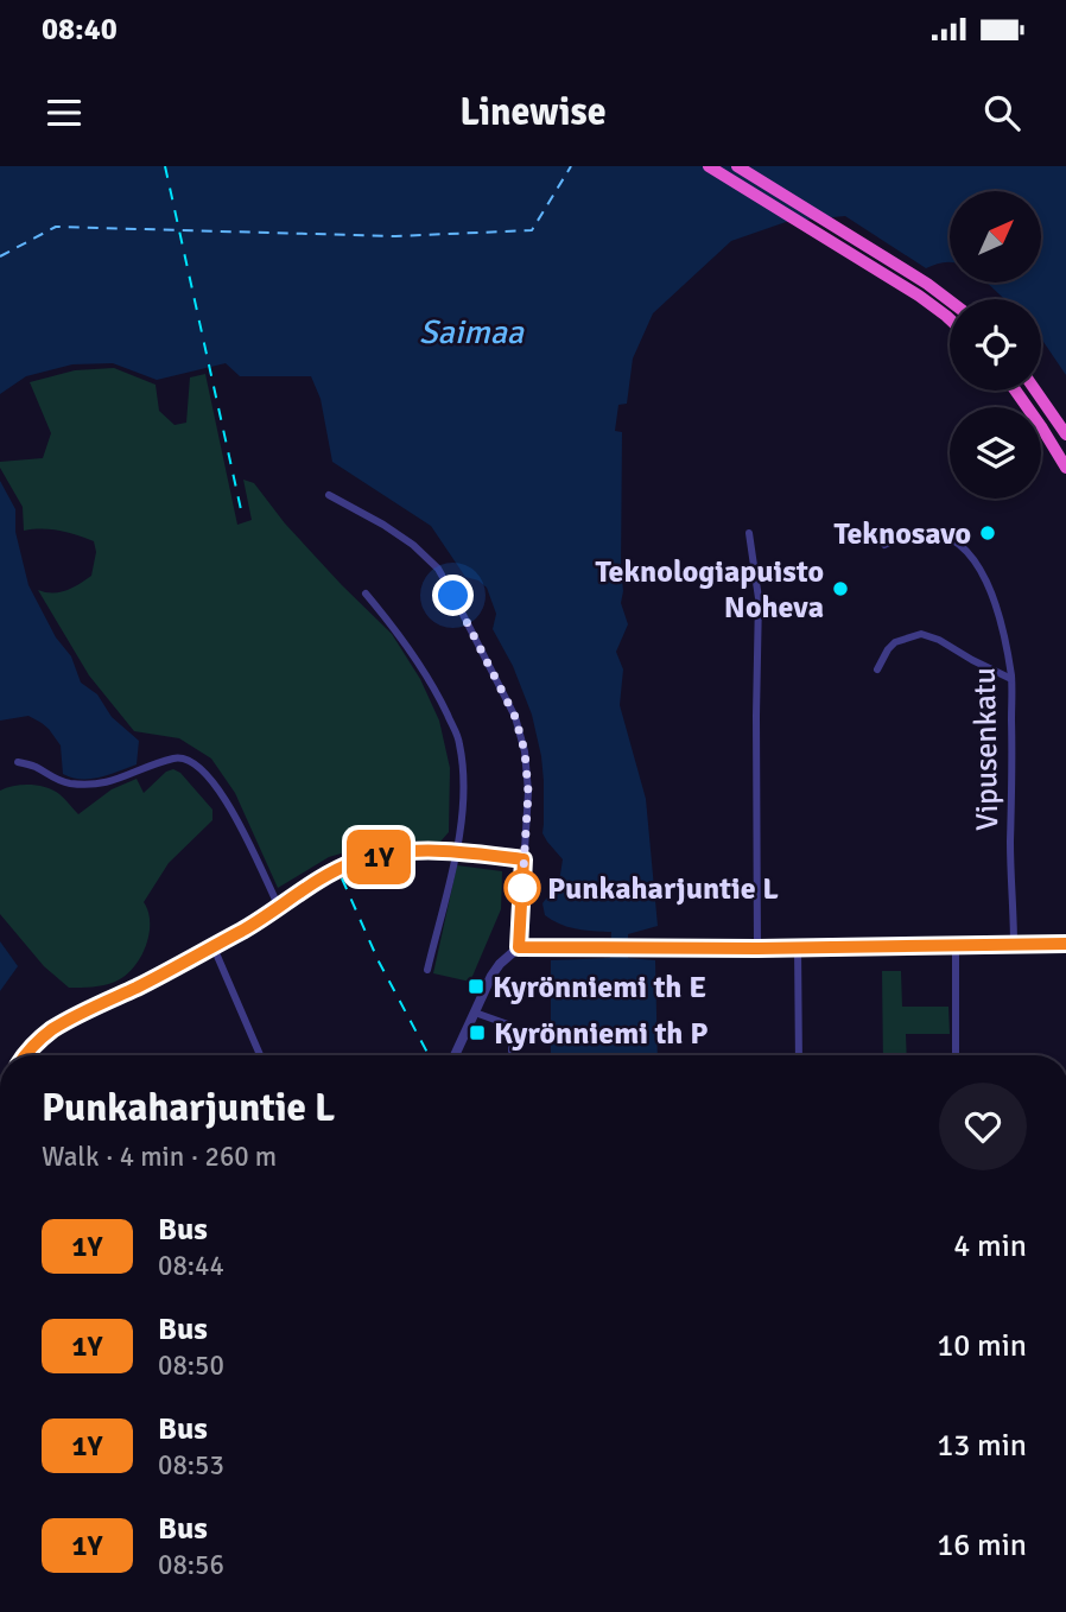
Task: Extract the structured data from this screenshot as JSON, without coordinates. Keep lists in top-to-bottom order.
{
  "streets": {
    "street": ["Vipusenkatu"]
  },
  "water": ["Saimaa"],
  "places": {
    "other": ["Teknosavo", "Teknologiapuisto Noheva", "Punkaharjuntie L"],
    "transit": ["Kyrönniemi th E", "Kyrönniemi th P"]
  },
  "lines": ["bus line 1Y"],
  "north": "top right",
  "page": {
    "status": "08:40",
    "header": "Linewise",
    "on_map": "1Y",
    "heading": ["Punkaharjuntie L", "Walk · 4 min · 260 m"],
    "list": [
      {
        "mark": "1Y",
        "name": "Bus",
        "note": "08:44",
        "value": "4 min"
      },
      {
        "mark": "1Y",
        "name": "Bus",
        "note": "08:50",
        "value": "10 min"
      },
      {
        "mark": "1Y",
        "name": "Bus",
        "note": "08:53",
        "value": "13 min"
      },
      {
        "mark": "1Y",
        "name": "Bus",
        "note": "08:56",
        "value": "16 min"
      }
    ]
  }
}
